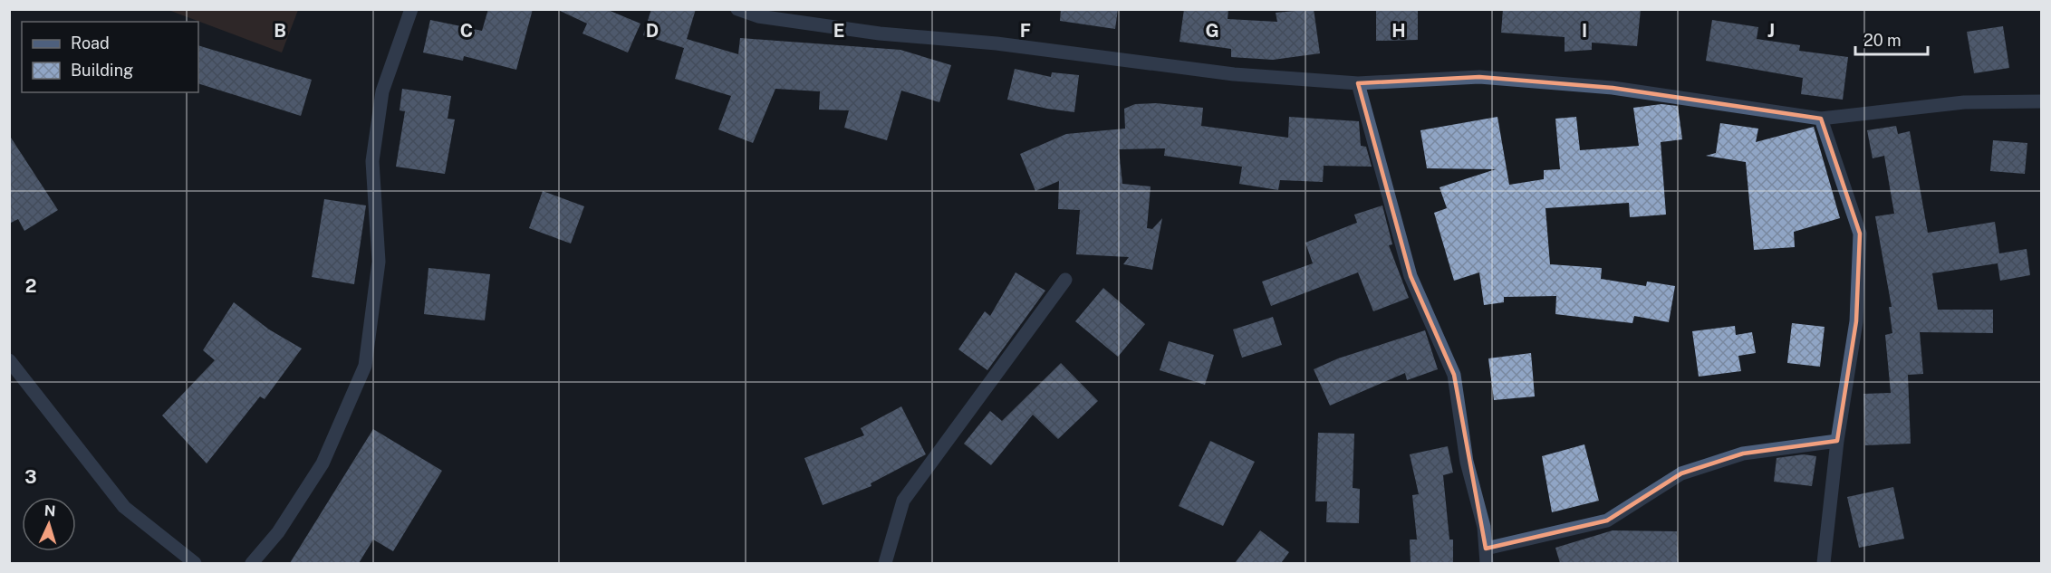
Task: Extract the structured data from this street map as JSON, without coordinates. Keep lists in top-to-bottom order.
{
  "legend": ["Road", "Building"],
  "scale_bar": "20 m",
  "north": "top",
  "grid": {
    "columns": [
      "B",
      "C",
      "D",
      "E",
      "F",
      "G",
      "H",
      "I",
      "J"
    ],
    "rows": ["2", "3"]
  }
}
